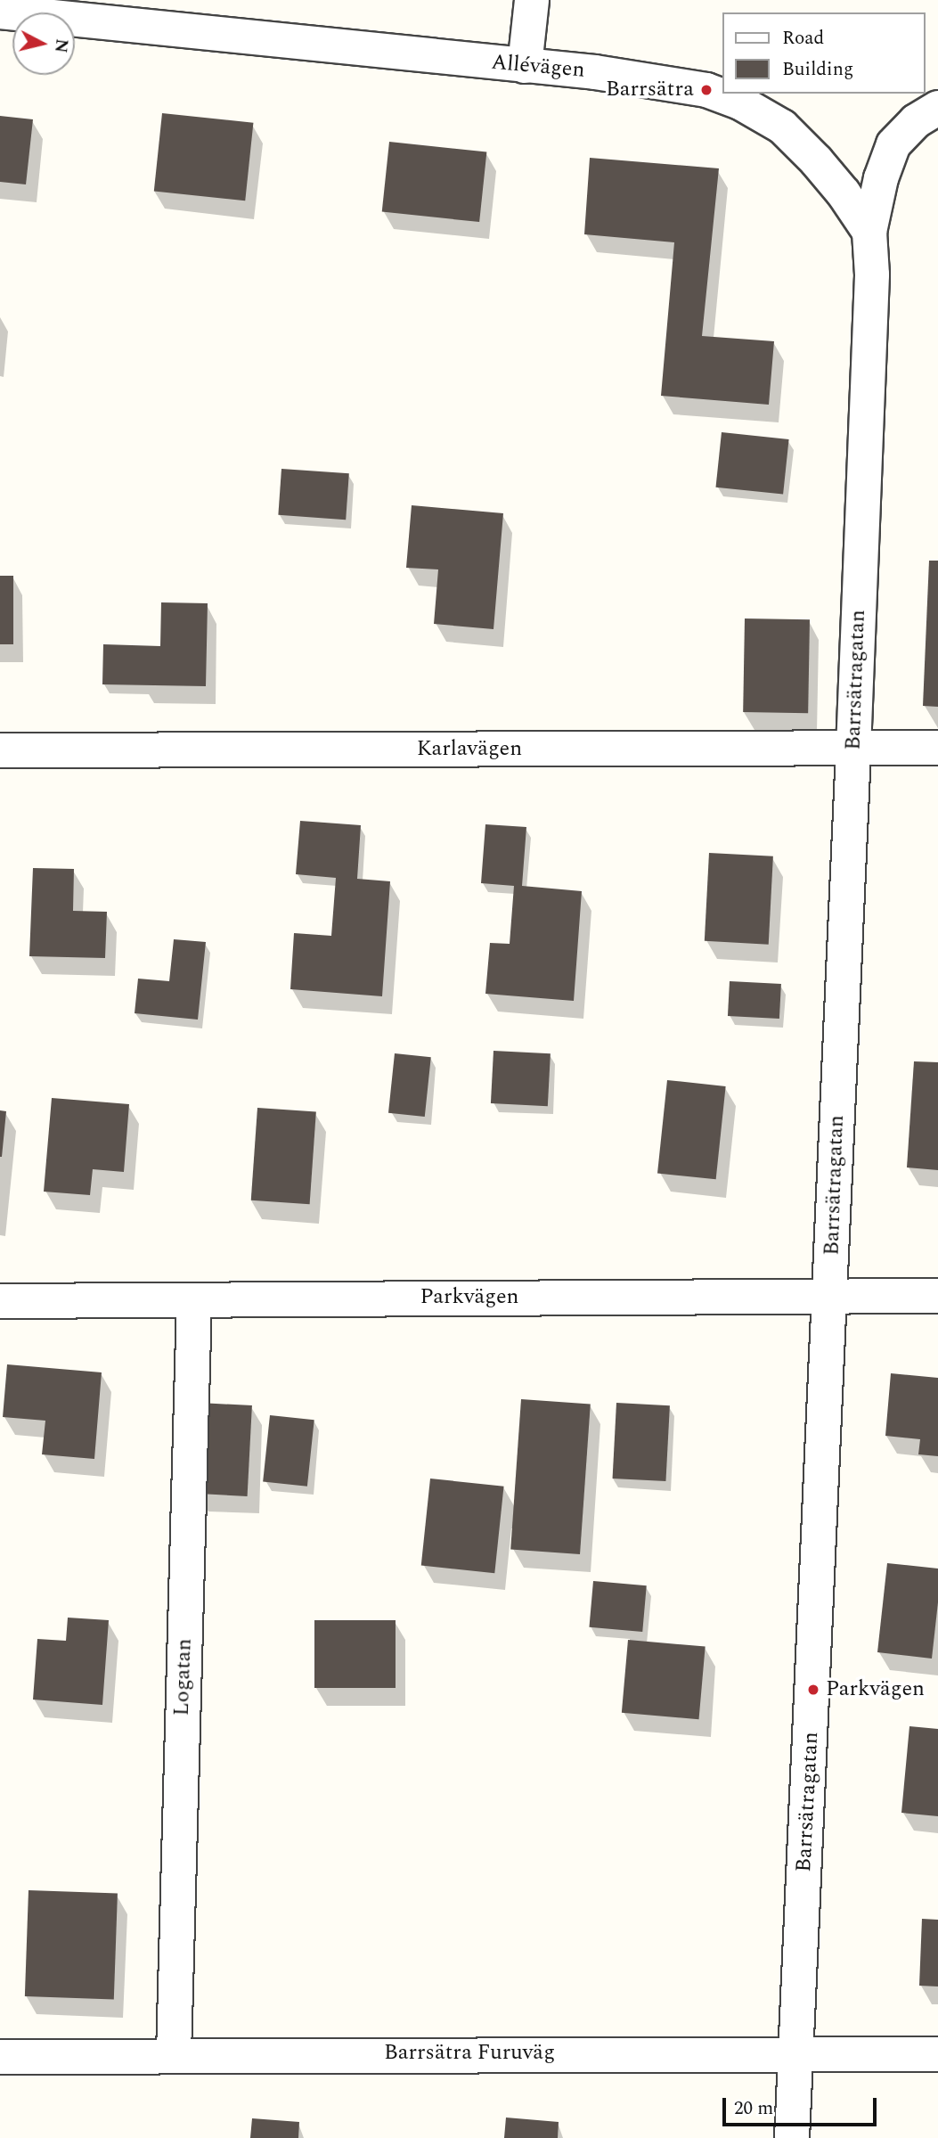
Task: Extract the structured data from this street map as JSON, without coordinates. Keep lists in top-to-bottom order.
{
  "streets": {
    "street": [
      "Allévägen",
      "Barrsätragatan",
      "Karlavägen",
      "Parkvägen",
      "Logatan",
      "Barrsätra Furuväg"
    ]
  },
  "crossings": [
    ["Allévägen", "Barrsätragatan"],
    ["Barrsätragatan", "Karlavägen"],
    ["Barrsätragatan", "Parkvägen"],
    ["Barrsätragatan", "Barrsätra Furuväg"],
    ["Parkvägen", "Logatan"],
    ["Logatan", "Barrsätra Furuväg"]
  ],
  "places": ["Barrsätra", "Parkvägen"],
  "legend": ["Road", "Building"],
  "scale_bar": "20 m",
  "north": "right"
}
